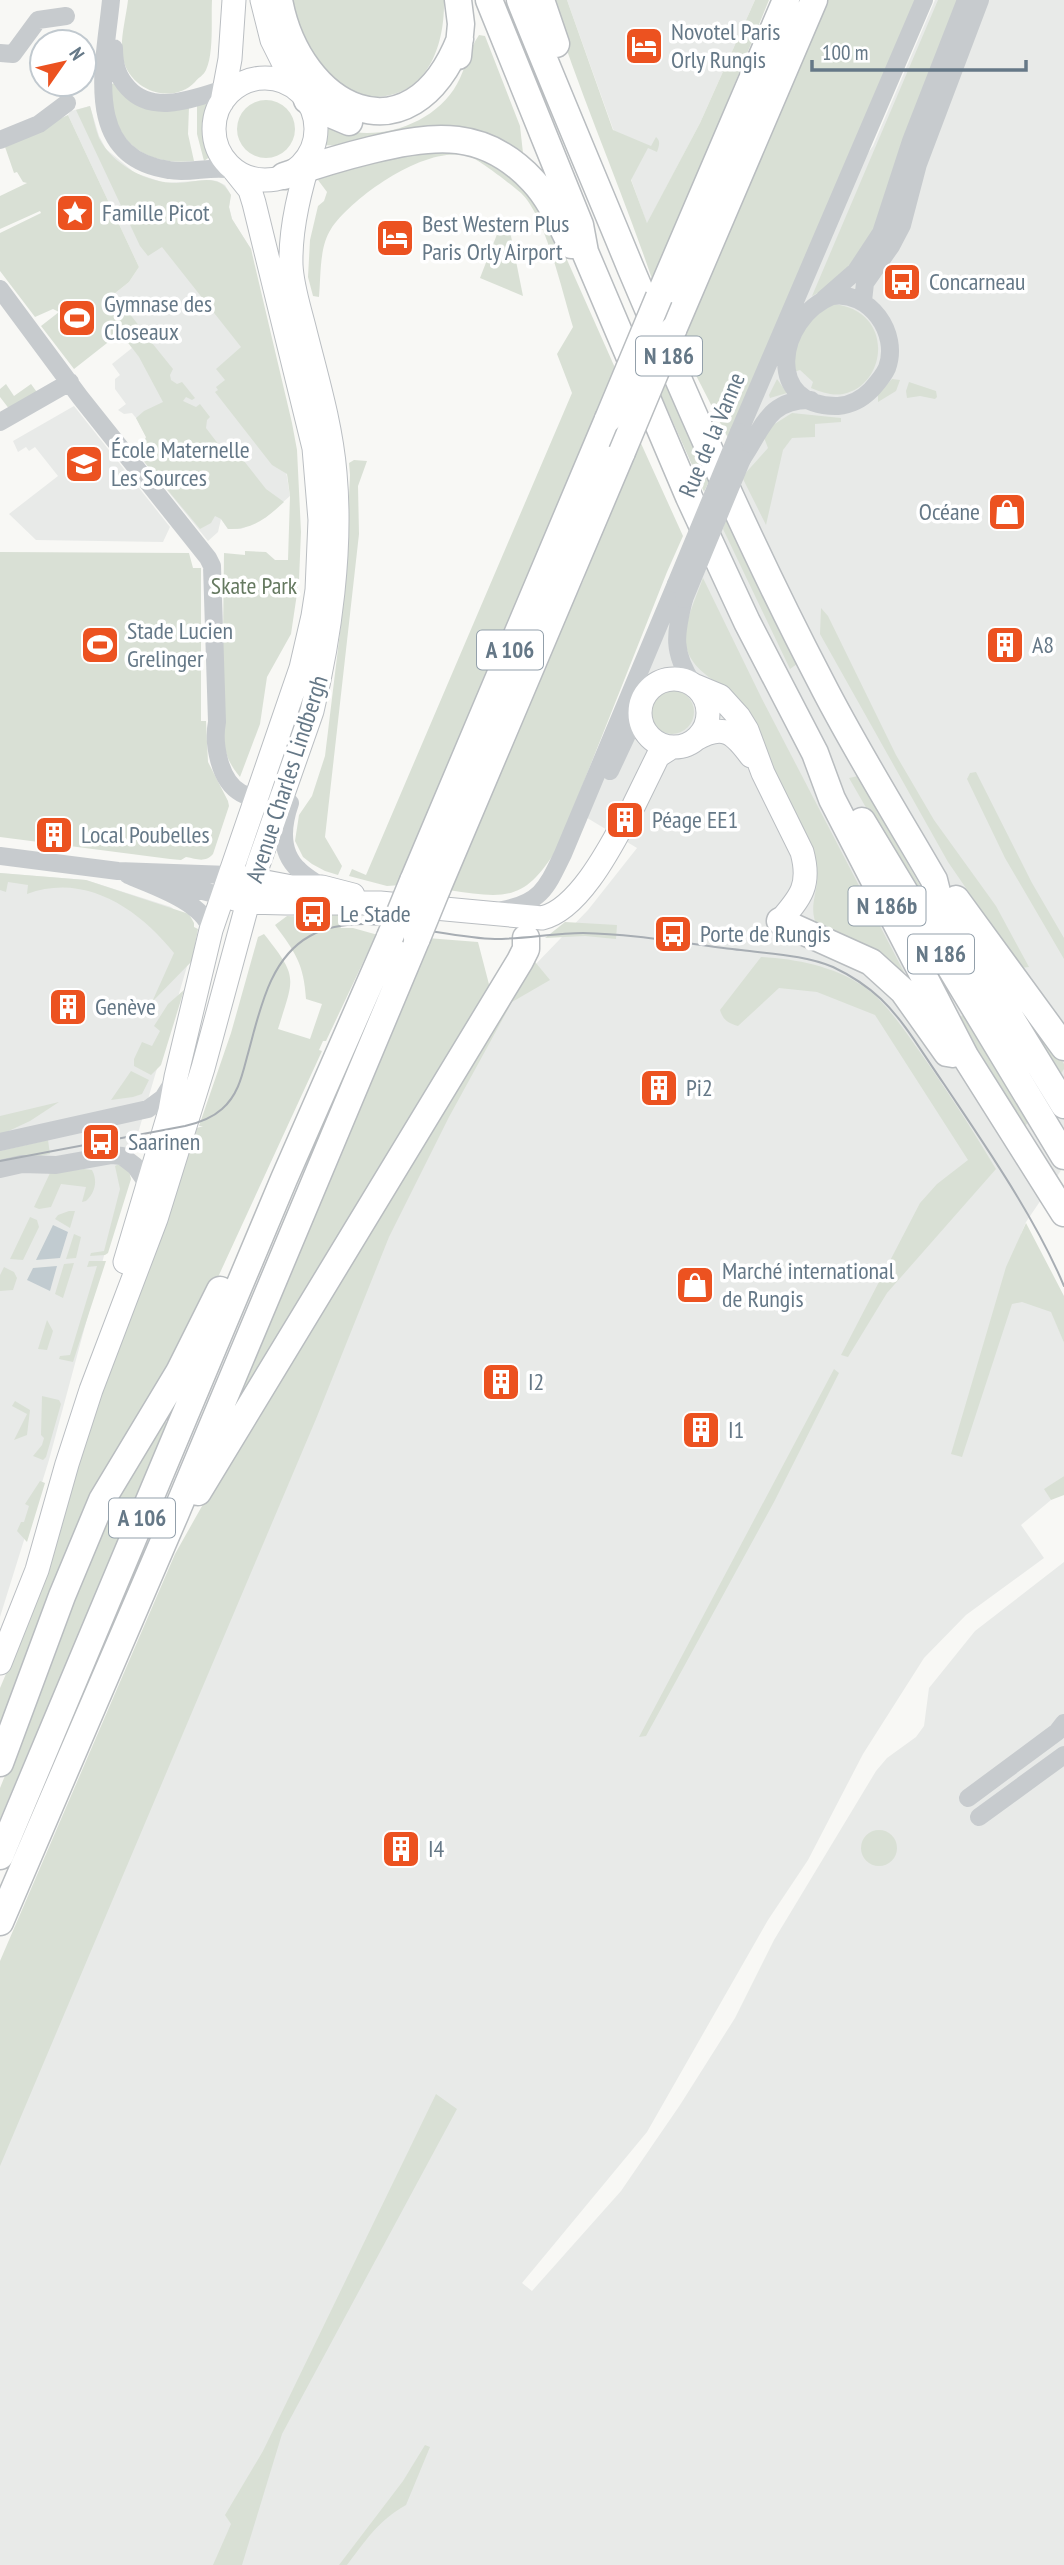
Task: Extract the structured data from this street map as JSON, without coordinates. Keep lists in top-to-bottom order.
{
  "streets": {
    "highway": ["N 186", "A 106", "N 186b"],
    "main road": ["Avenue Charles Lindbergh"],
    "street": ["Rue de la Vanne"]
  },
  "crossings": [
    ["N 186", "N 186b"]
  ],
  "parks": ["Skate Park"],
  "places": {
    "hotel": ["Novotel Paris Orly Rungis", "Best Western Plus Paris Orly Airport"],
    "place": ["Famille Picot"],
    "bus stop": [
      "Concarneau",
      "Le Stade",
      "Porte de Rungis",
      "Saarinen"
    ],
    "sports": ["Gymnase des Closeaux", "Stade Lucien Grelinger"],
    "school or university": ["École Maternelle Les Sources"],
    "shop": ["Océane", "Marché international de Rungis"],
    "building": [
      "A8",
      "Péage EE1",
      "Local Poubelles",
      "Genève",
      "Pi2",
      "I2",
      "I1",
      "I4"
    ]
  },
  "scale_bar": "100 m",
  "north": "top right"
}
